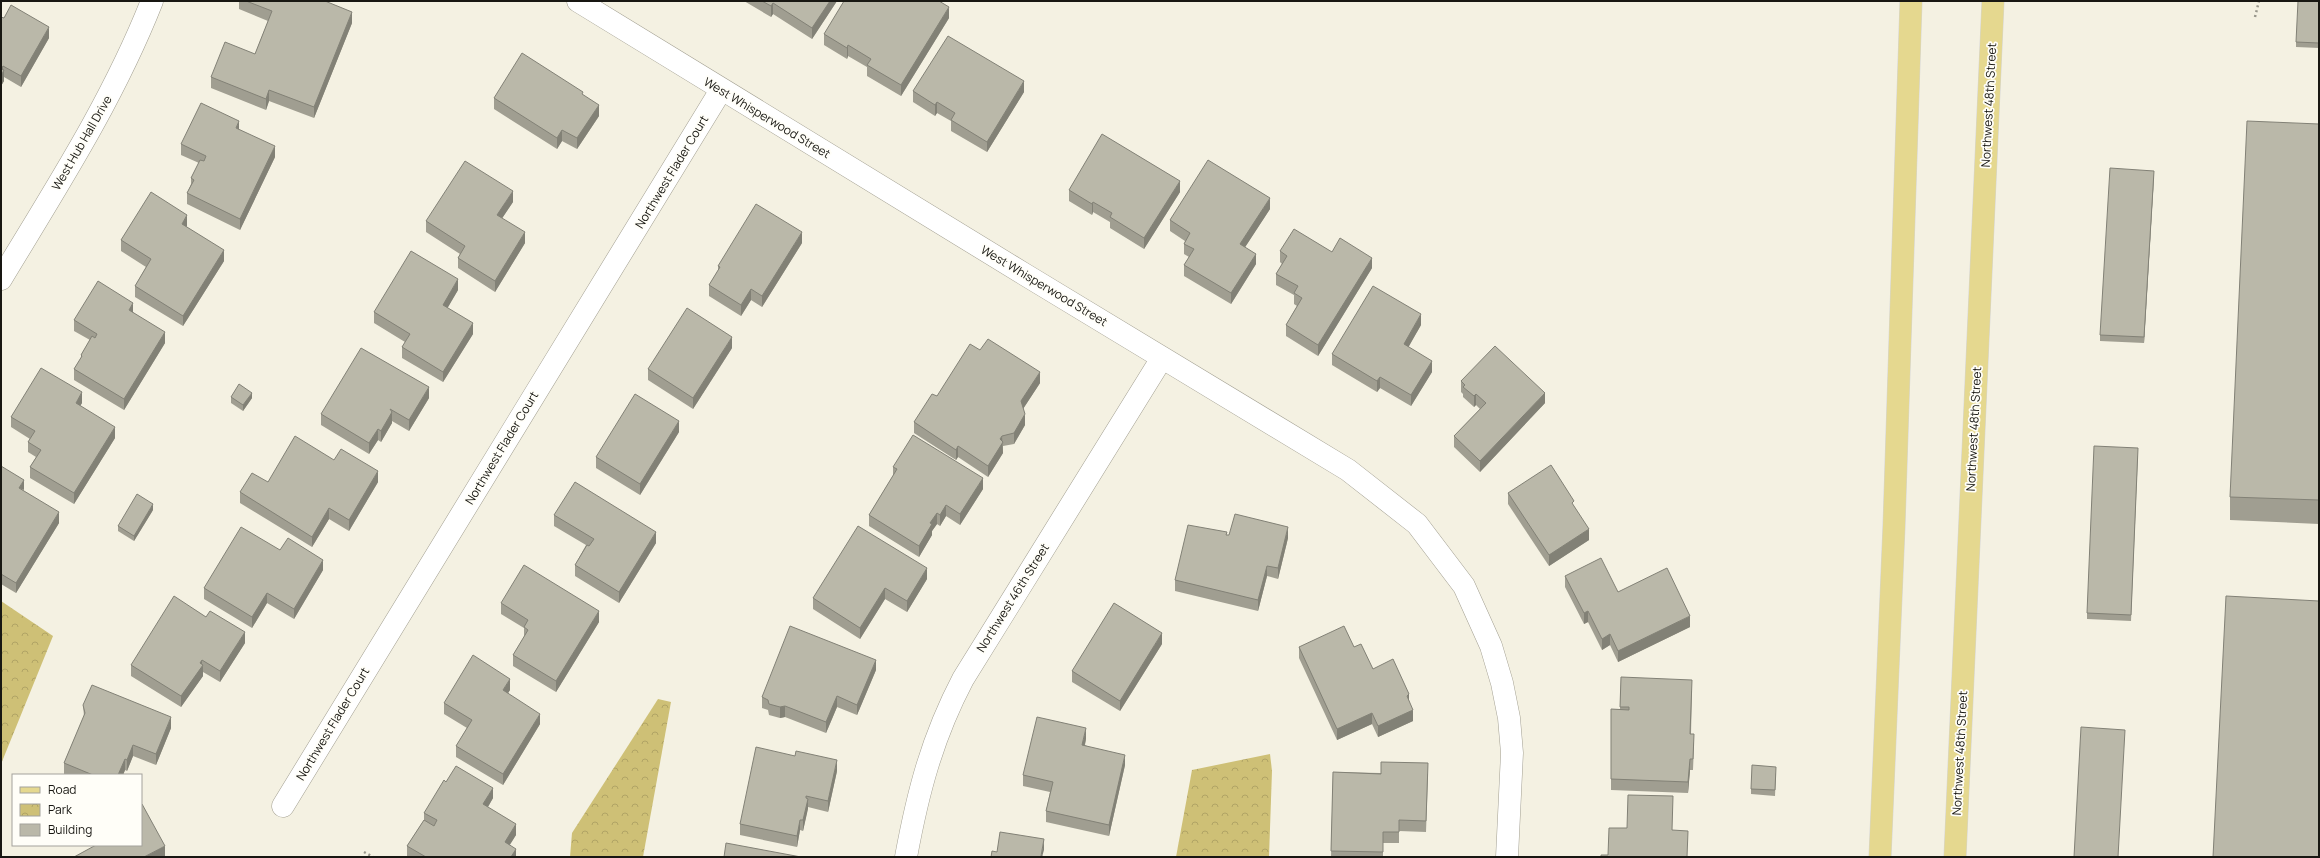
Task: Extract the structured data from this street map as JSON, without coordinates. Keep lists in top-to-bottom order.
{
  "streets": {
    "main road": ["Northwest 48th Street"],
    "street": [
      "West Whisperwood Street",
      "West Hub Hall Drive",
      "Northwest Flader Court",
      "Northwest 46th Street"
    ]
  },
  "crossings": [
    ["West Whisperwood Street", "Northwest Flader Court"],
    ["West Whisperwood Street", "Northwest 46th Street"]
  ],
  "legend": ["Road", "Park", "Building"]
}
